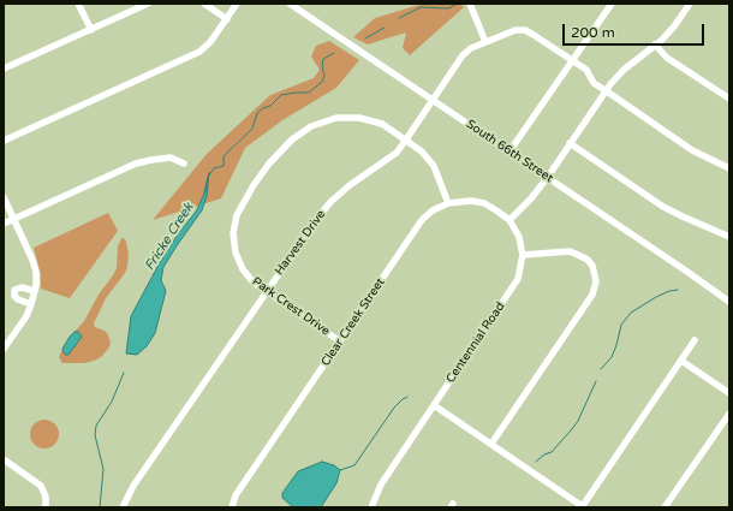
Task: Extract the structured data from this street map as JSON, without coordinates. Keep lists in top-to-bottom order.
{
  "streets": {
    "street": [
      "South 66th Street",
      "Harvest Drive",
      "Park Crest Drive",
      "Clear Creek Street",
      "Centennial Road"
    ]
  },
  "crossings": [
    ["South 66th Street", "Harvest Drive"],
    ["Harvest Drive", "Park Crest Drive"],
    ["Park Crest Drive", "Clear Creek Street"],
    ["Clear Creek Street", "Centennial Road"]
  ],
  "water": ["Fricke Creek"],
  "scale_bar": "200 m"
}
